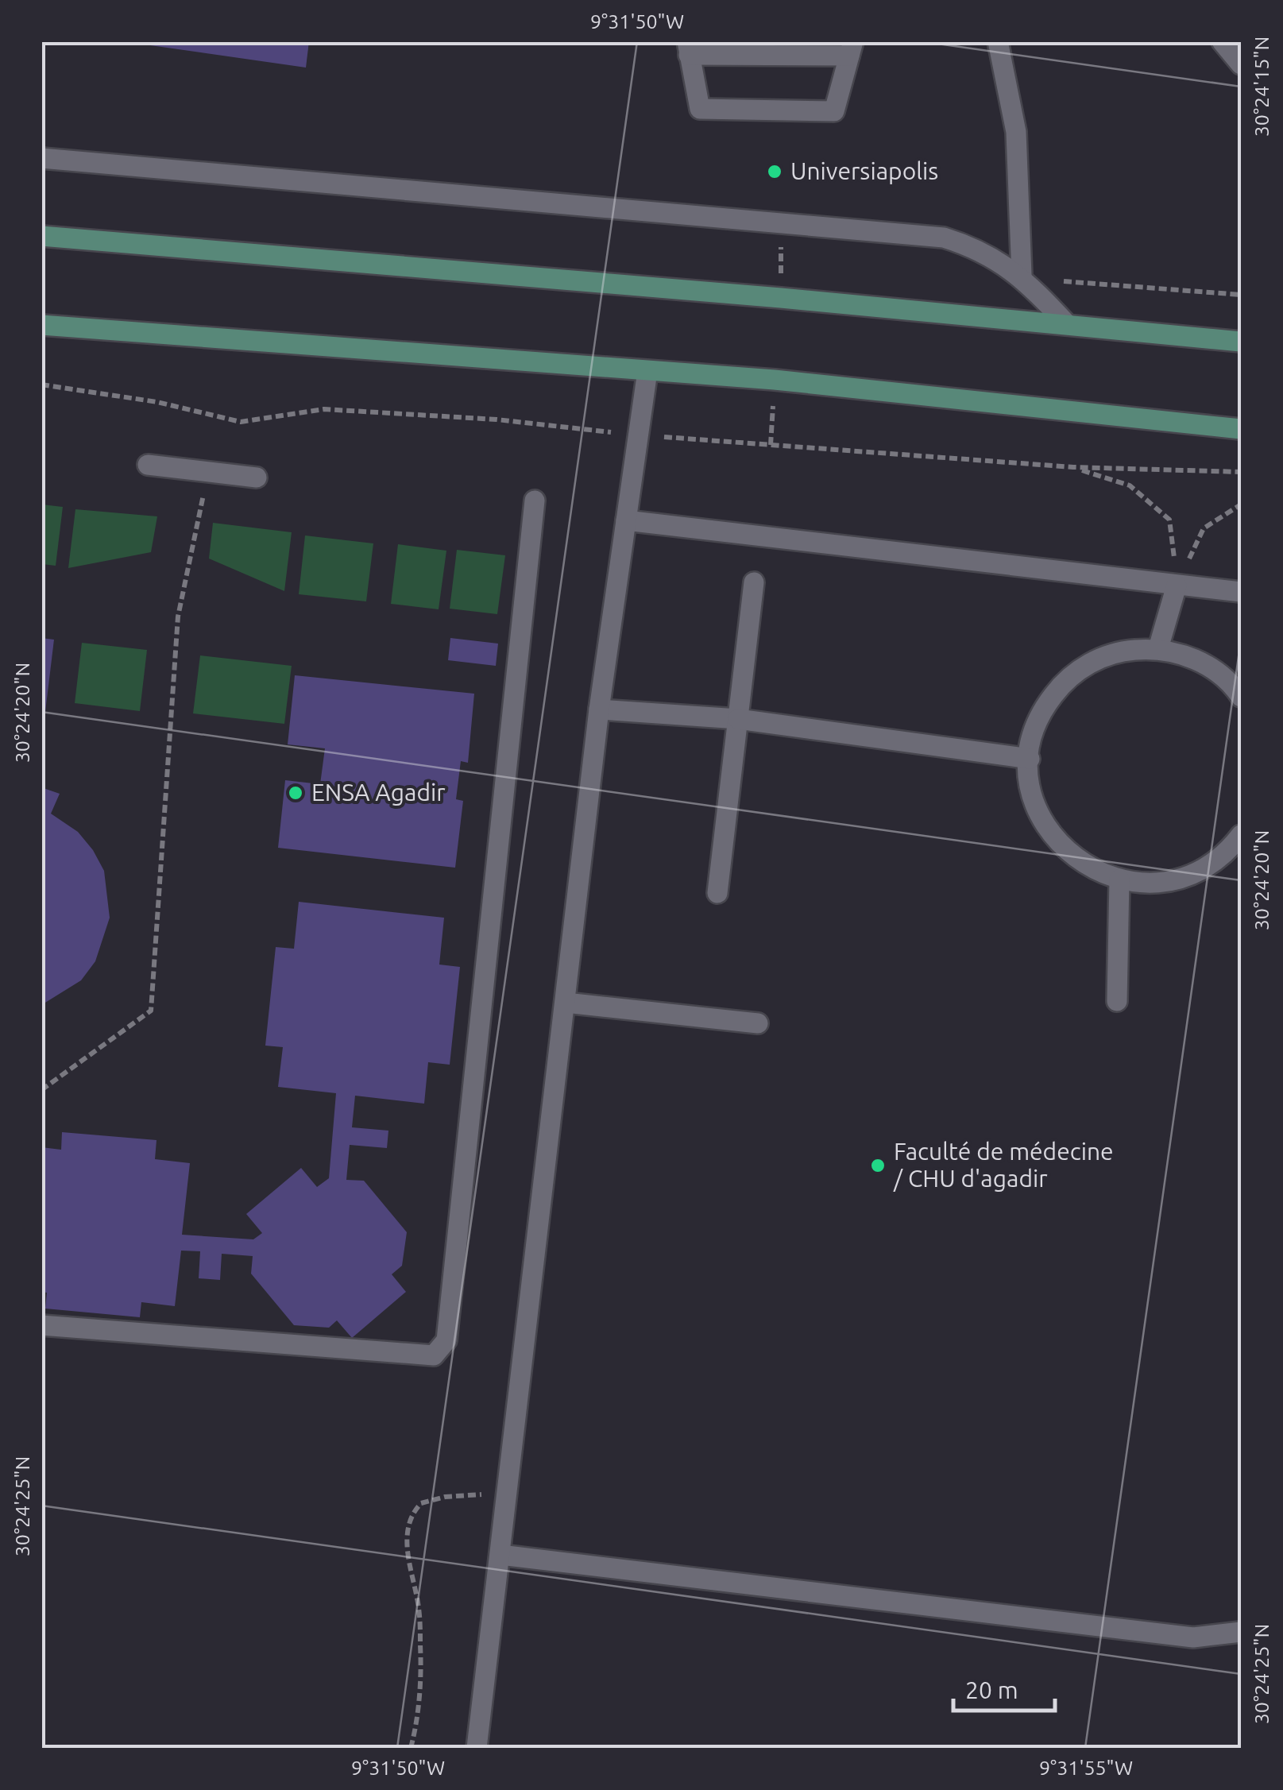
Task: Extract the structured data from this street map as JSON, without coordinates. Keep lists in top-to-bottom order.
{
  "places": ["Universiapolis", "ENSA Agadir", "Faculté de médecine / CHU d'agadir"],
  "scale_bar": "20 m",
  "coordinates": [
    "9°31'50\"W",
    "30°24'15\"N",
    "30°24'20\"N",
    "30°24'25\"N",
    "9°31'55\"W"
  ]
}
